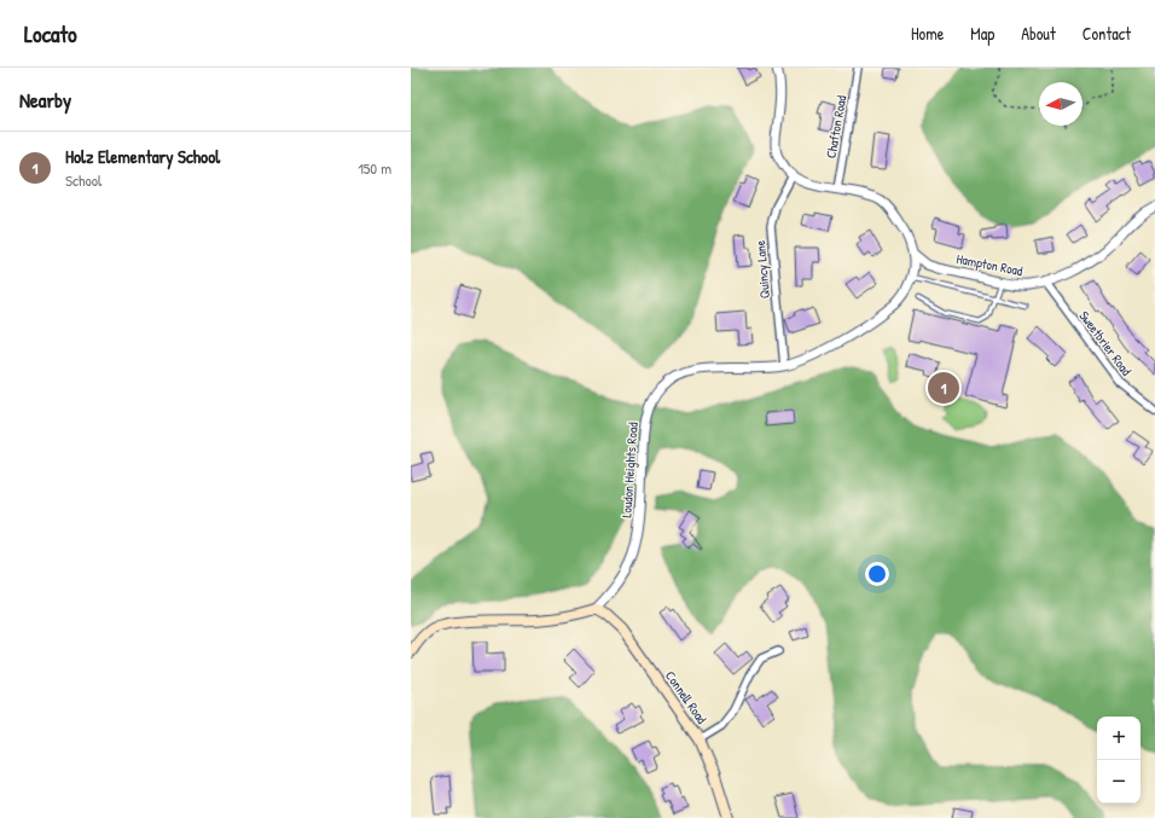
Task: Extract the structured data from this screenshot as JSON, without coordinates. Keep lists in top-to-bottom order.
{
  "streets": {
    "main road": ["Connell Road"],
    "street": [
      "Chafton Road",
      "Hampton Road",
      "Quincy Lane",
      "Sweetbrier Road",
      "Loudon Heights Road"
    ]
  },
  "crossings": [
    ["Chafton Road", "Loudon Heights Road"],
    ["Hampton Road", "Sweetbrier Road"],
    ["Hampton Road", "Loudon Heights Road"],
    ["Quincy Lane", "Loudon Heights Road"],
    ["Loudon Heights Road", "Connell Road"]
  ],
  "north": "left",
  "page": {
    "header": "Locato",
    "nav": [
      "Home",
      "Map",
      "About",
      "Contact"
    ],
    "heading": "Nearby",
    "list": [
      {
        "mark": "1",
        "name": "Holz Elementary School",
        "note": "School",
        "value": "150 m"
      }
    ],
    "pins": "1",
    "map_buttons": ["+", "−"]
  }
}
